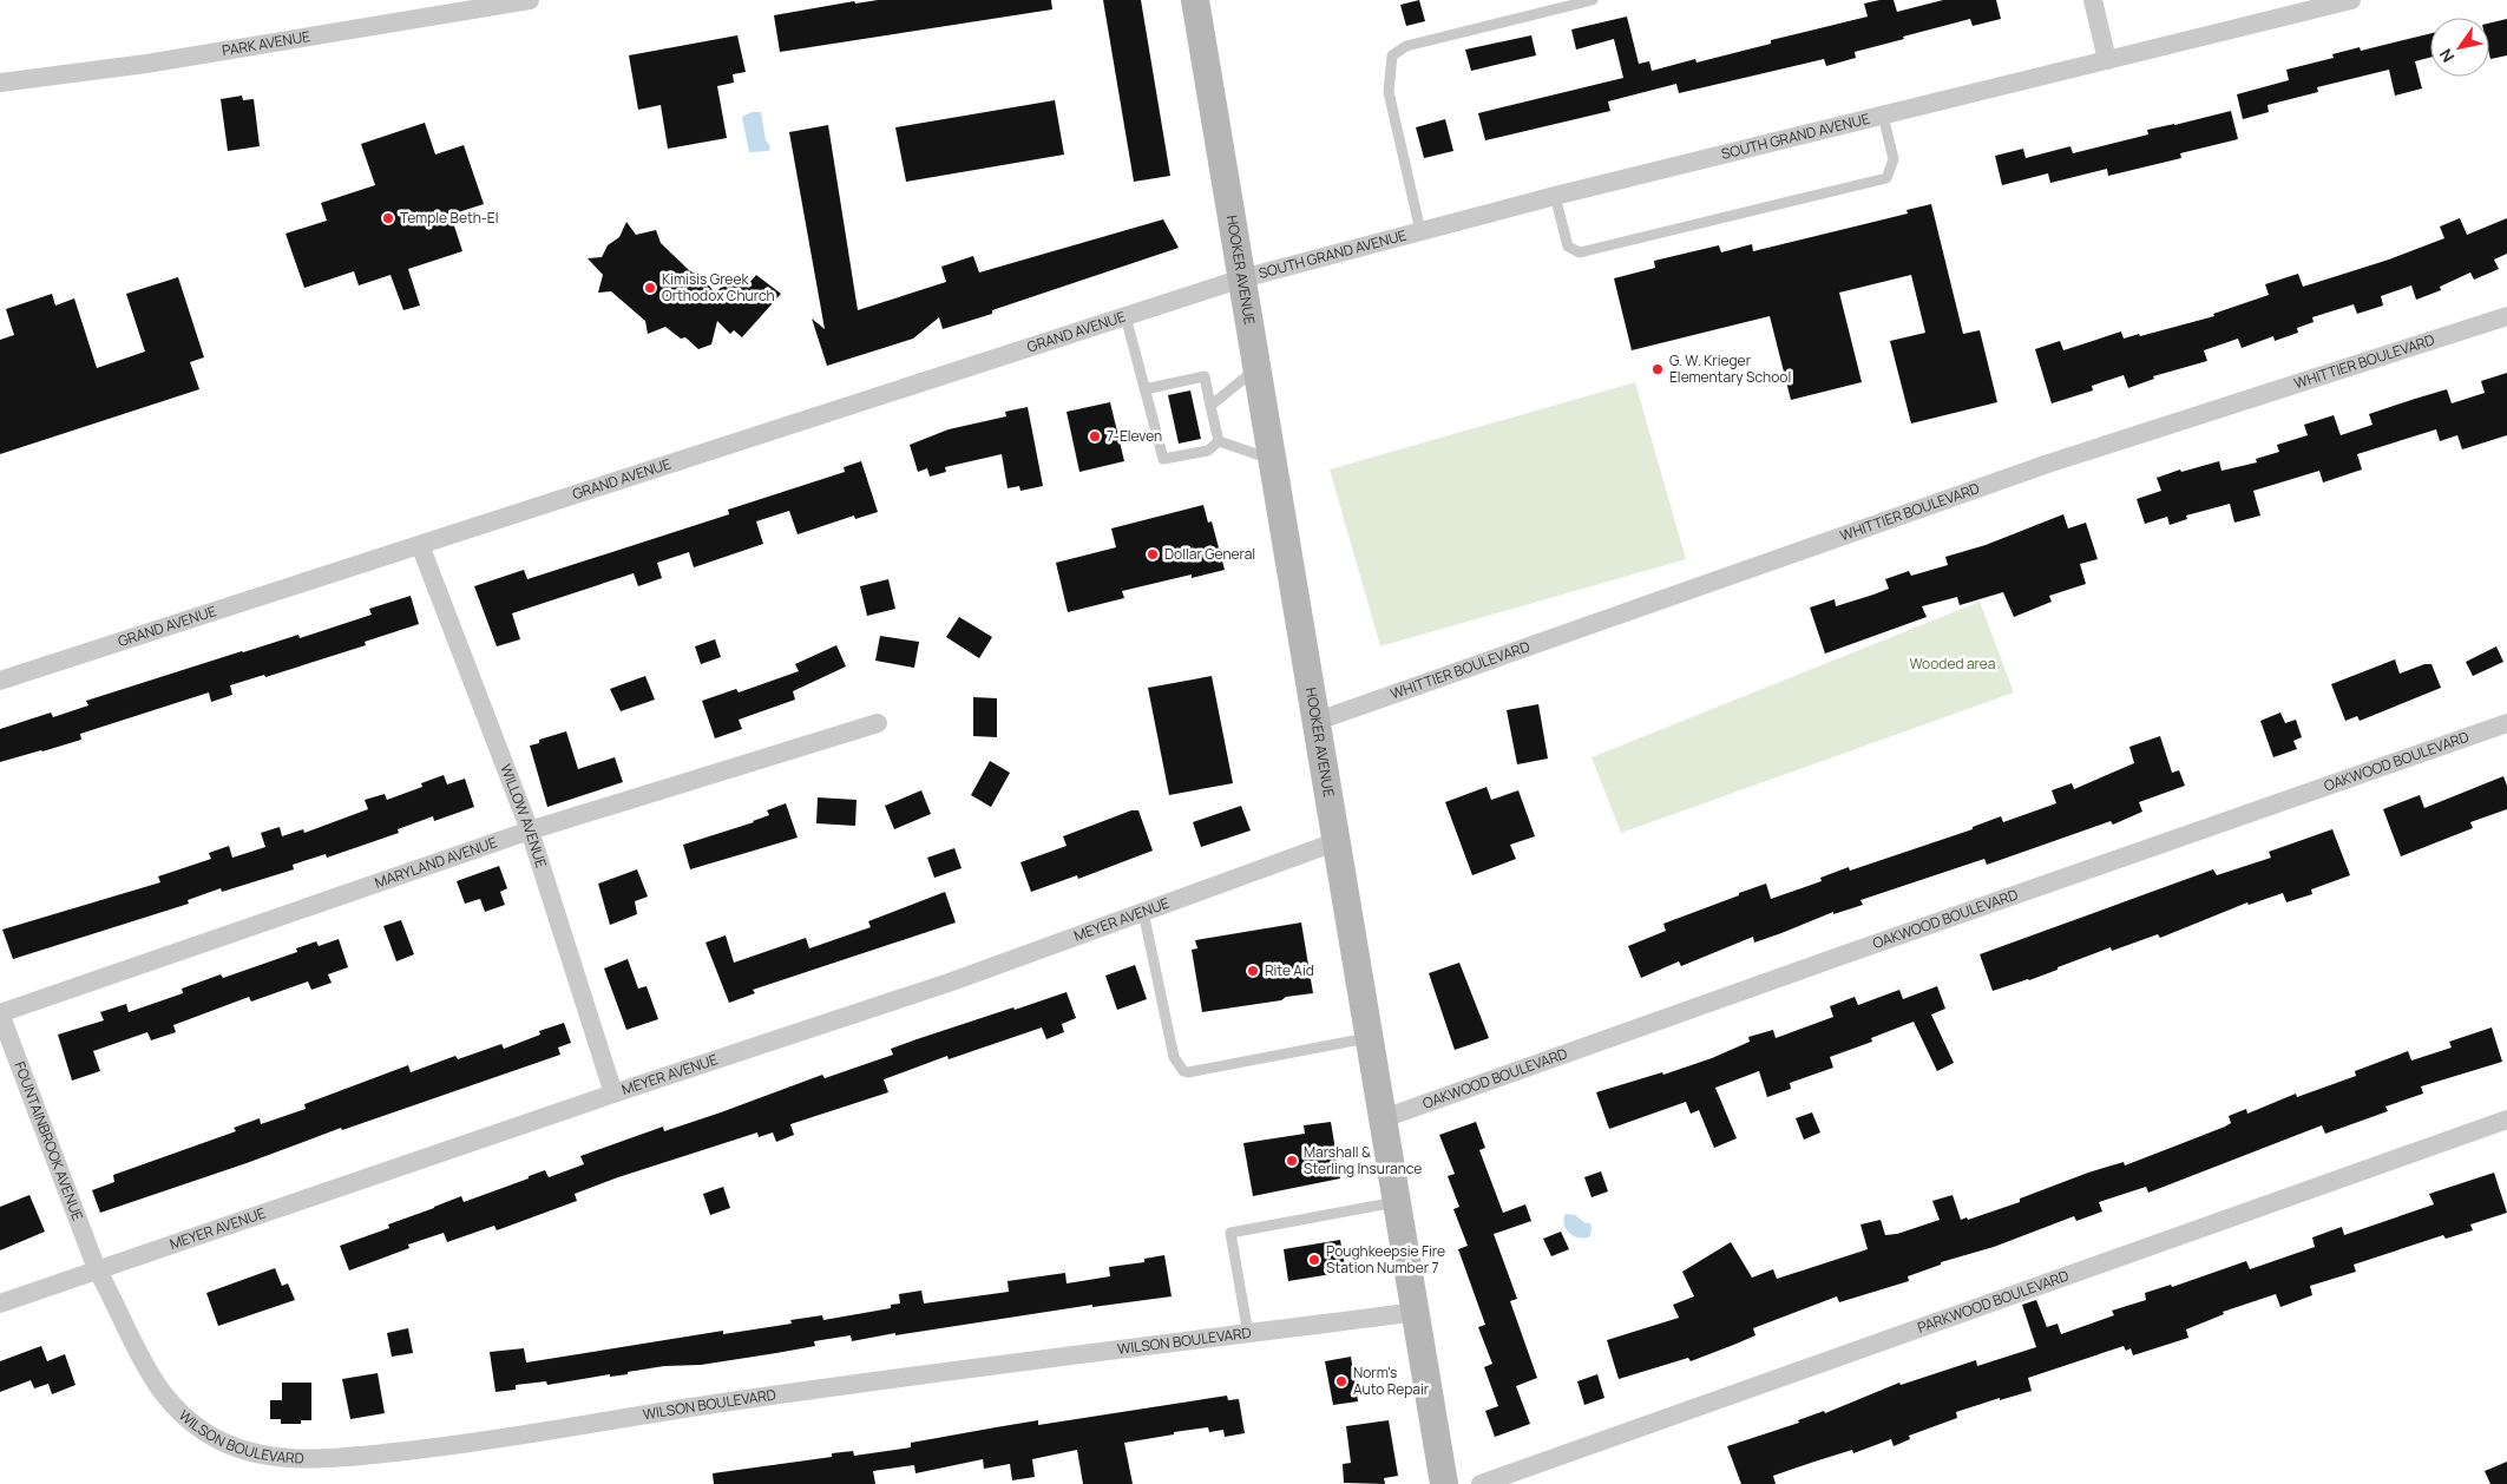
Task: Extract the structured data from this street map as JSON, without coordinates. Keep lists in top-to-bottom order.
{
  "streets": {
    "street": [
      "PARK AVENUE",
      "SOUTH GRAND AVENUE",
      "HOOKER AVENUE",
      "GRAND AVENUE",
      "WHITTIER BOULEVARD",
      "OAKWOOD BOULEVARD",
      "WILLOW AVENUE",
      "MARYLAND AVENUE",
      "MEYER AVENUE",
      "FOUNTAINBROOK AVENUE",
      "PARKWOOD BOULEVARD",
      "WILSON BOULEVARD"
    ]
  },
  "crossings": [
    ["SOUTH GRAND AVENUE", "HOOKER AVENUE"],
    ["SOUTH GRAND AVENUE", "GRAND AVENUE"],
    ["HOOKER AVENUE", "GRAND AVENUE"],
    ["HOOKER AVENUE", "WHITTIER BOULEVARD"],
    ["HOOKER AVENUE", "OAKWOOD BOULEVARD"],
    ["HOOKER AVENUE", "MEYER AVENUE"],
    ["HOOKER AVENUE", "WILSON BOULEVARD"],
    ["GRAND AVENUE", "WILLOW AVENUE"],
    ["WILLOW AVENUE", "MARYLAND AVENUE"],
    ["WILLOW AVENUE", "MEYER AVENUE"],
    ["MARYLAND AVENUE", "FOUNTAINBROOK AVENUE"],
    ["MEYER AVENUE", "FOUNTAINBROOK AVENUE"],
    ["MEYER AVENUE", "WILSON BOULEVARD"],
    ["FOUNTAINBROOK AVENUE", "WILSON BOULEVARD"]
  ],
  "parks": ["Wooded area"],
  "places": [
    "Temple Beth-El",
    "Kimisis Greek Orthodox Church",
    "G. W. Krieger Elementary School",
    "7-Eleven",
    "Dollar General",
    "Rite Aid",
    "Marshall & Sterling Insurance",
    "Poughkeepsie Fire Station Number 7",
    "Norm's Auto Repair"
  ],
  "north": "bottom left"
}
